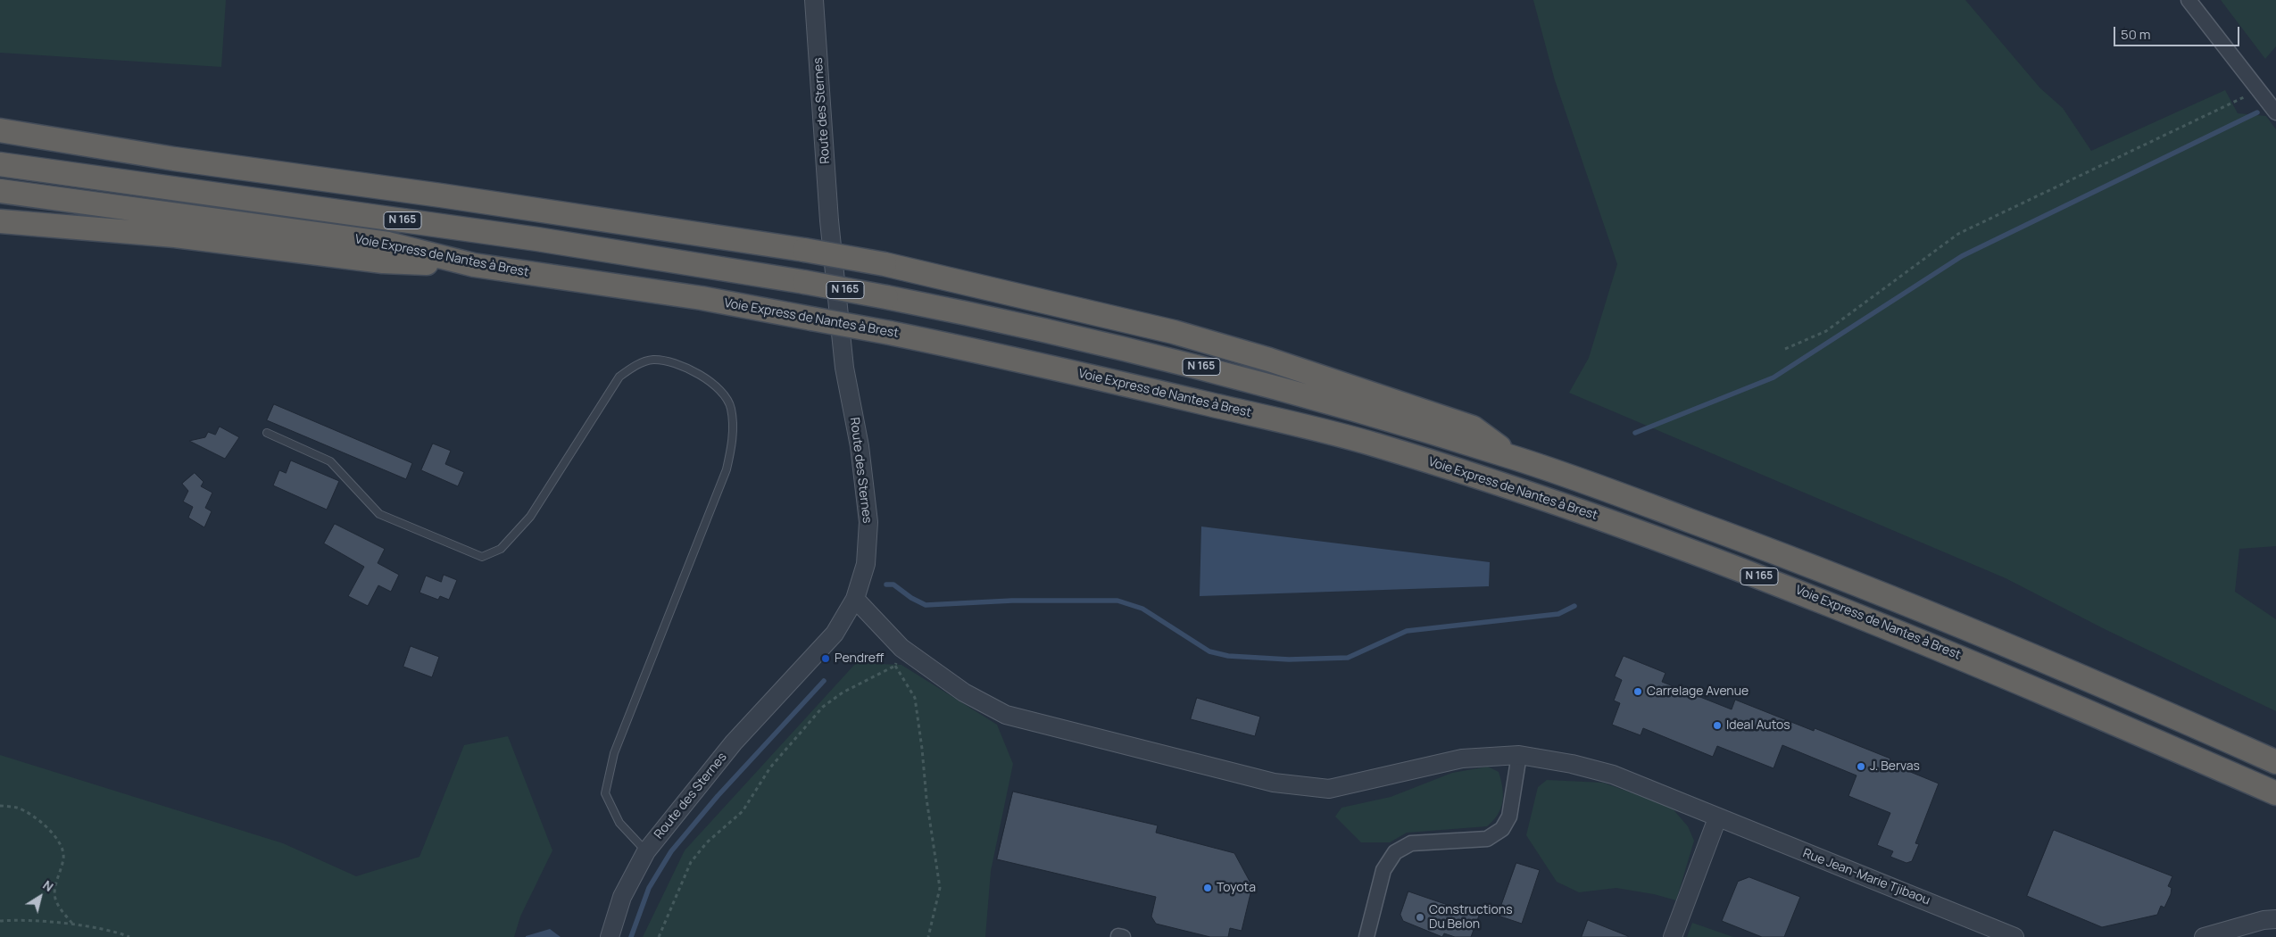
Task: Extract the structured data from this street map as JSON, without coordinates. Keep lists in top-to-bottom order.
{
  "streets": {
    "highway": ["N 165", "Voie Express de Nantes à Brest"],
    "street": ["Route des Sternes", "Rue Jean-Marie Tjibaou"]
  },
  "crossings": [
    ["Route des Sternes", "Rue Jean-Marie Tjibaou"]
  ],
  "places": [
    "Pendreff",
    "Carrelage Avenue",
    "Ideal Autos",
    "J. Bervas",
    "Toyota",
    "Constructions Du Belon"
  ],
  "scale_bar": "50 m",
  "north": "top right"
}
